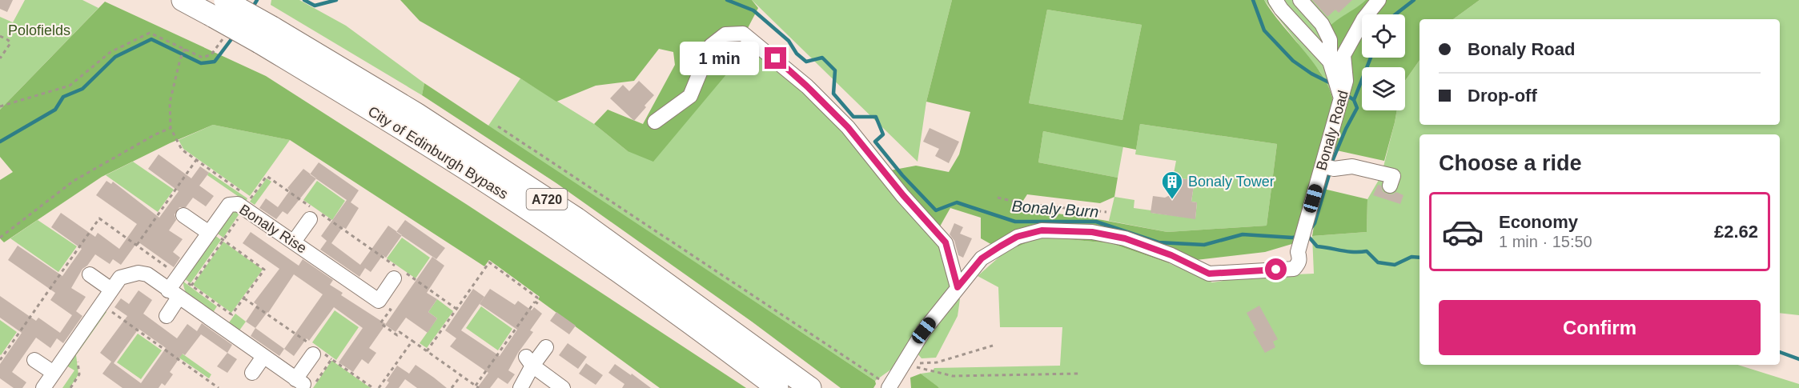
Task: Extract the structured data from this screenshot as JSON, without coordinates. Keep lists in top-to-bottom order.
{
  "streets": {
    "highway": ["City of Edinburgh Bypass", "A720"],
    "street": ["Bonaly Road", "Bonaly Rise"]
  },
  "water": ["Bonaly Burn"],
  "parks": ["Polofields"],
  "places": {
    "building": ["Bonaly Tower"]
  },
  "page": {
    "banner": ["Bonaly Road", "Drop-off"],
    "bubble": "1 min",
    "heading": "Choose a ride",
    "list": [
      {
        "name": "Economy",
        "note": "1 min · 15:50",
        "value": "£2.62"
      }
    ],
    "buttons": "Confirm"
  }
}
